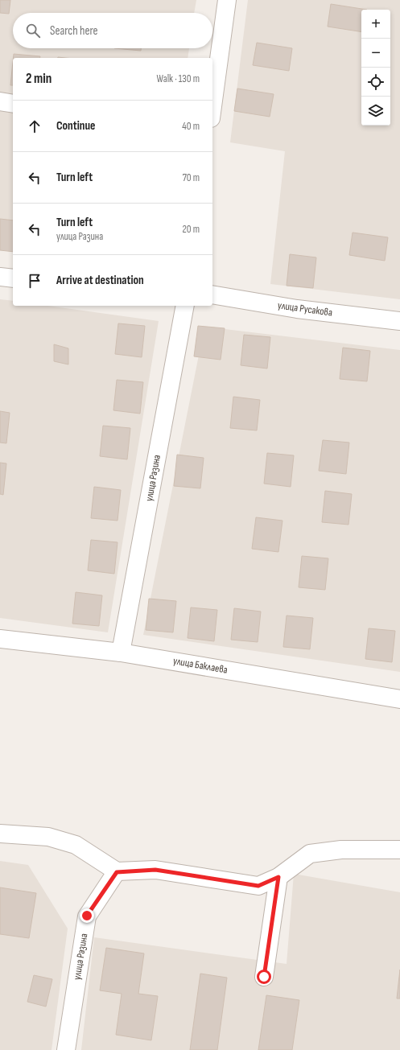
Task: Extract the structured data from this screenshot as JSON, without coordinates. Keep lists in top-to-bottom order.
{
  "streets": {
    "street": ["улица Русакова", "улица Разина", "улица Баклаева"]
  },
  "crossings": [
    ["улица Разина", "улица Баклаева"]
  ],
  "page": {
    "map_buttons": ["+", "−"],
    "search": "Search here",
    "heading": ["2 min", "Walk · 130 m"],
    "list": [
      ["Continue", "40 m"],
      ["Turn left", "70 m"],
      ["Turn left", "улица Разина", "20 m"],
      "Arrive at destination"
    ]
  }
}
